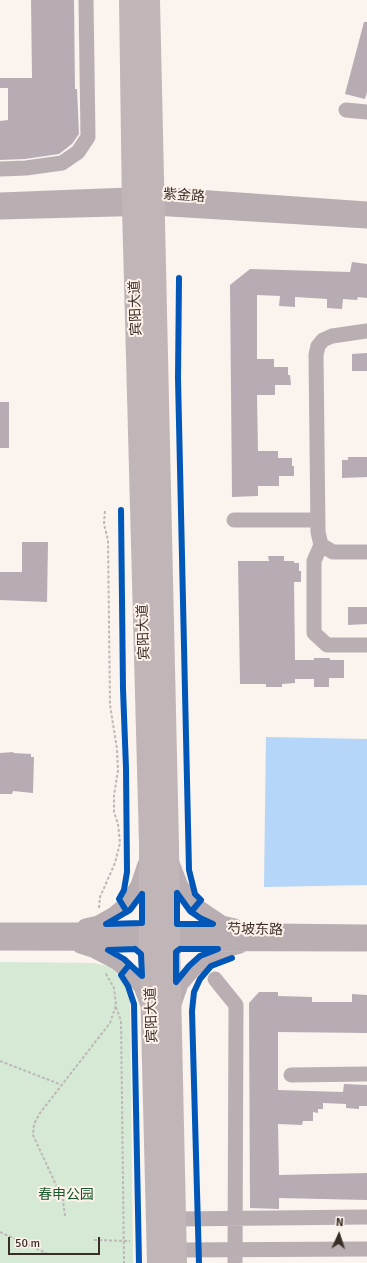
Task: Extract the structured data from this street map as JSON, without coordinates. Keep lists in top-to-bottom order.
{
  "streets": {
    "highway": ["宾阳大道"],
    "street": ["紫金路", "芍坡东路"]
  },
  "crossings": [
    ["紫金路", "宾阳大道"],
    ["宾阳大道", "芍坡东路"]
  ],
  "parks": ["春申公园"],
  "scale_bar": "50 m",
  "north": "top"
}
